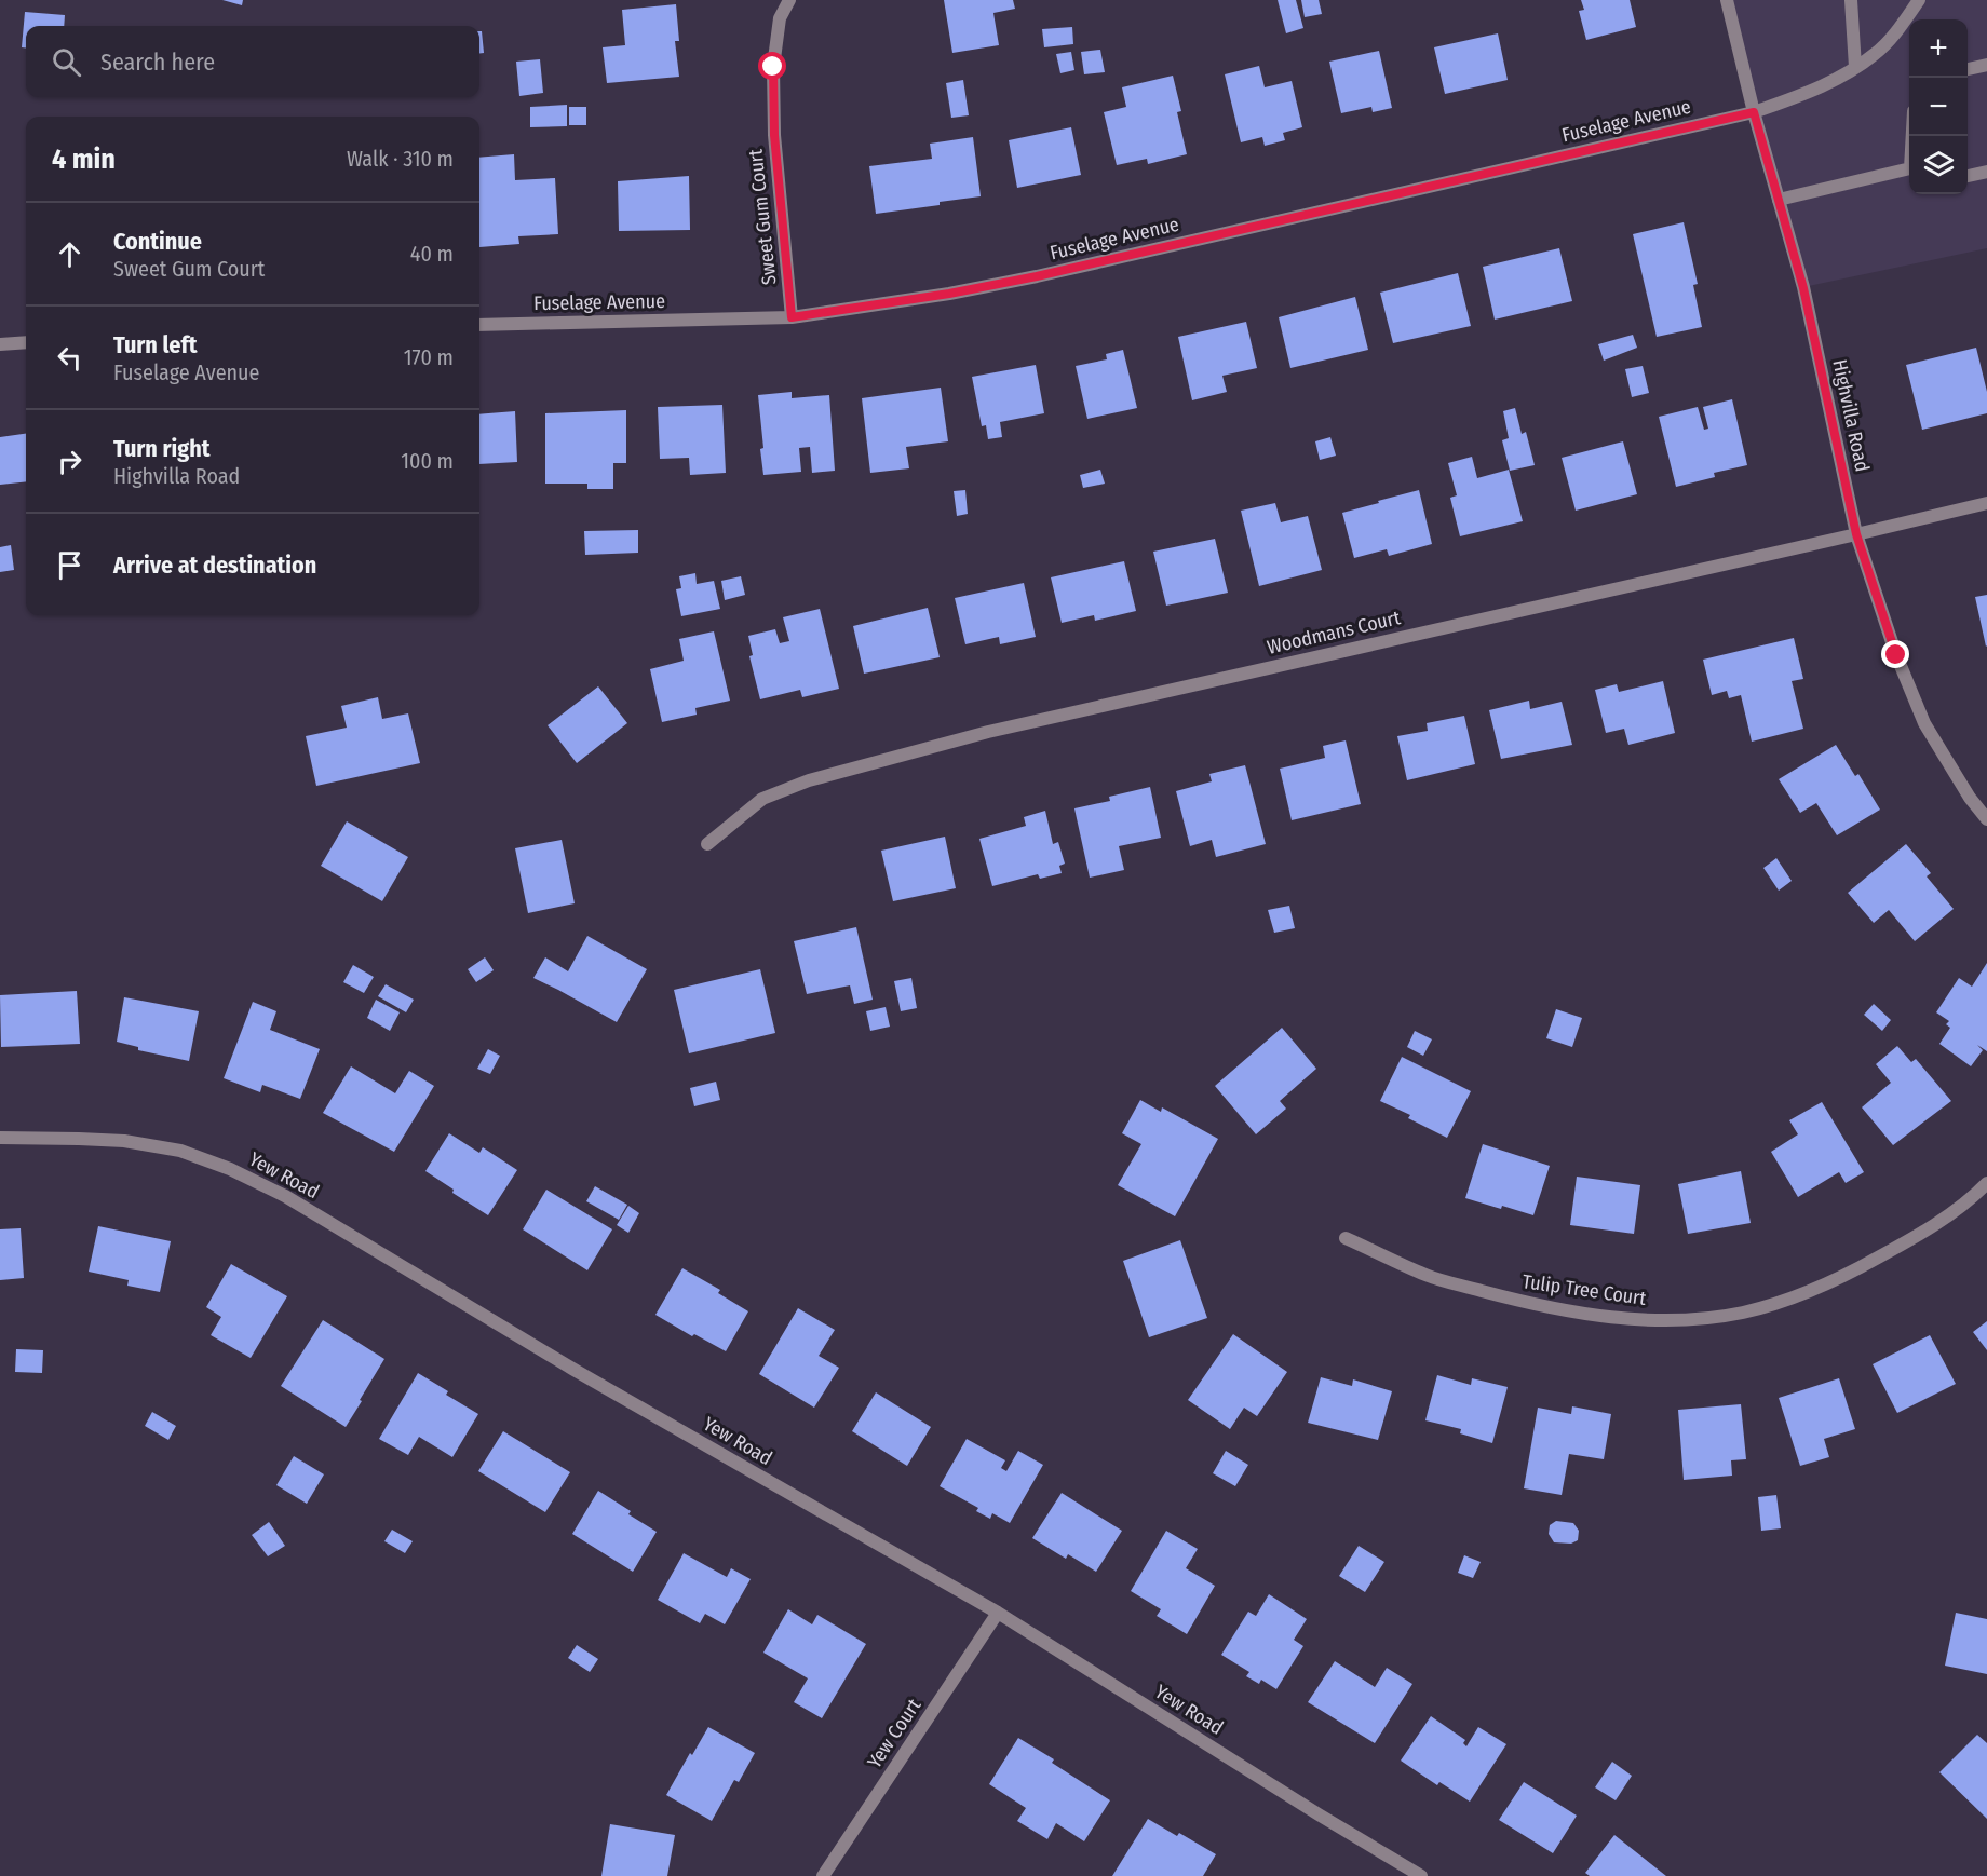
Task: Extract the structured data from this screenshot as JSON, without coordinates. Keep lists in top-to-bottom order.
{
  "streets": {
    "street": [
      "Fuselage Avenue",
      "Sweet Gum Court",
      "Highvilla Road",
      "Woodmans Court",
      "Yew Road",
      "Tulip Tree Court",
      "Yew Court"
    ]
  },
  "crossings": [
    ["Fuselage Avenue", "Sweet Gum Court"],
    ["Fuselage Avenue", "Highvilla Road"],
    ["Highvilla Road", "Woodmans Court"],
    ["Yew Road", "Yew Court"]
  ],
  "page": {
    "map_buttons": ["+", "−"],
    "search": "Search here",
    "heading": ["4 min", "Walk · 310 m"],
    "list": [
      ["Continue", "Sweet Gum Court", "40 m"],
      ["Turn left", "Fuselage Avenue", "170 m"],
      ["Turn right", "Highvilla Road", "100 m"],
      "Arrive at destination"
    ]
  }
}
